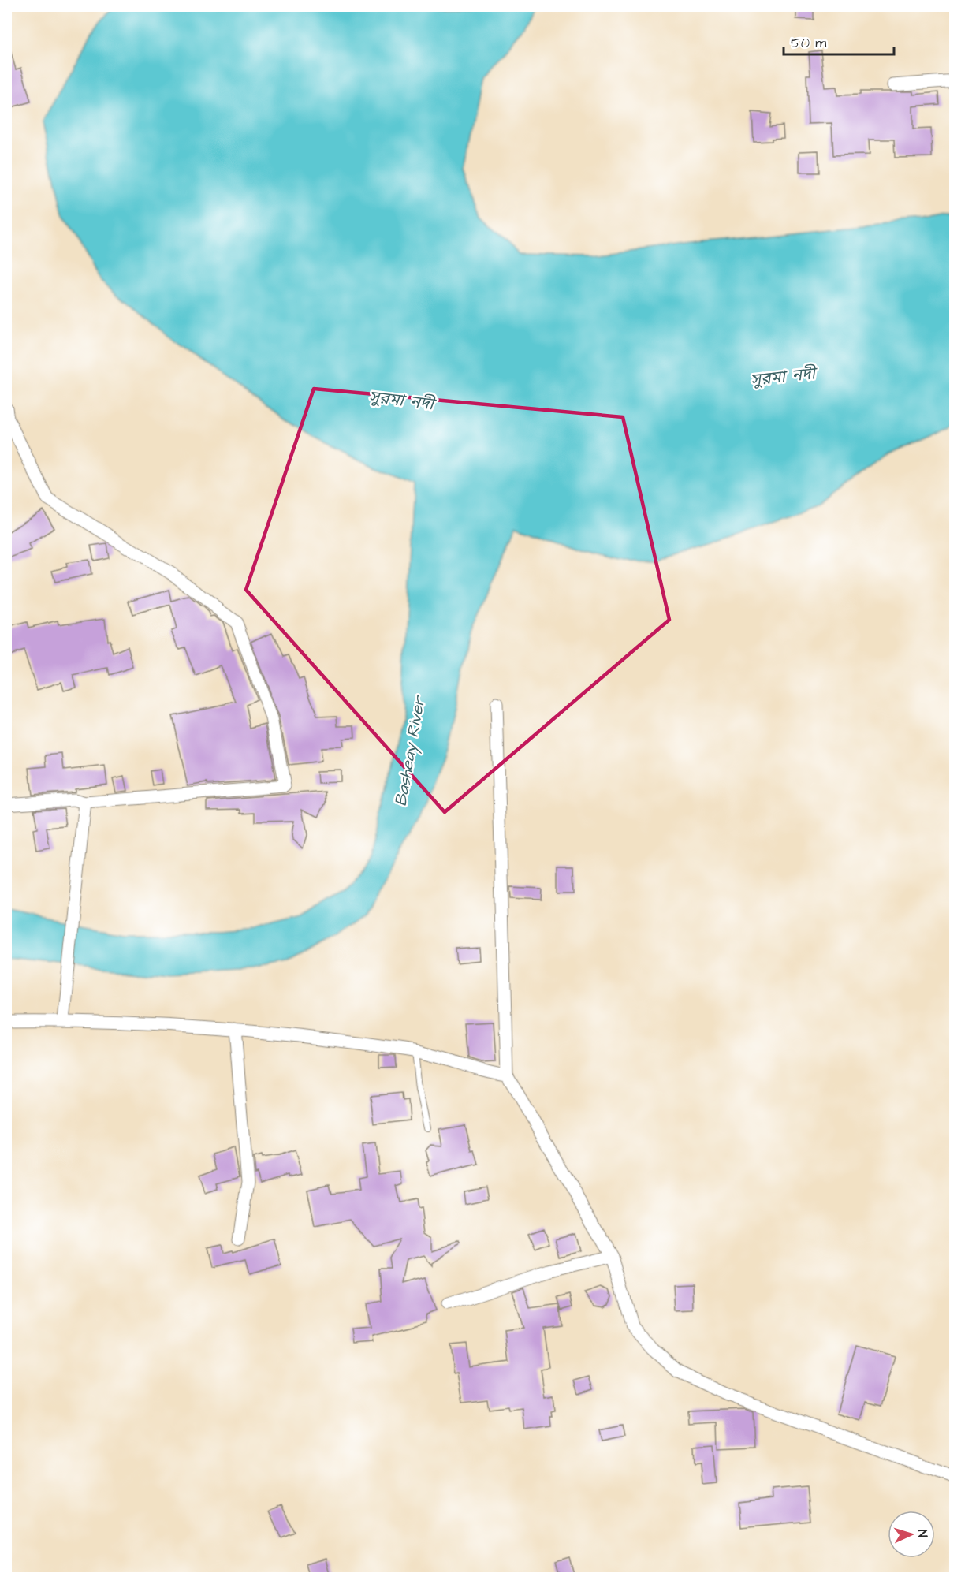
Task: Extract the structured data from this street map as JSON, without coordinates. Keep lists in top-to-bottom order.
{
  "water": ["সুরমা নদী", "Basheay River"],
  "scale_bar": "50 m",
  "north": "right"
}
